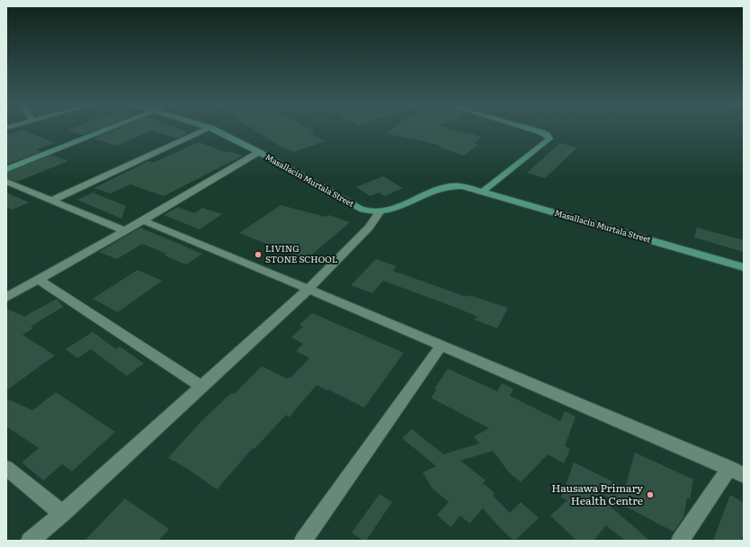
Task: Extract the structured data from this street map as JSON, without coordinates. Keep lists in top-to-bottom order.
{
  "streets": {
    "street": ["Masallacin Murtala Street"]
  },
  "places": ["LIVING STONE SCHOOL", "Hausawa Primary Health Centre"]
}
